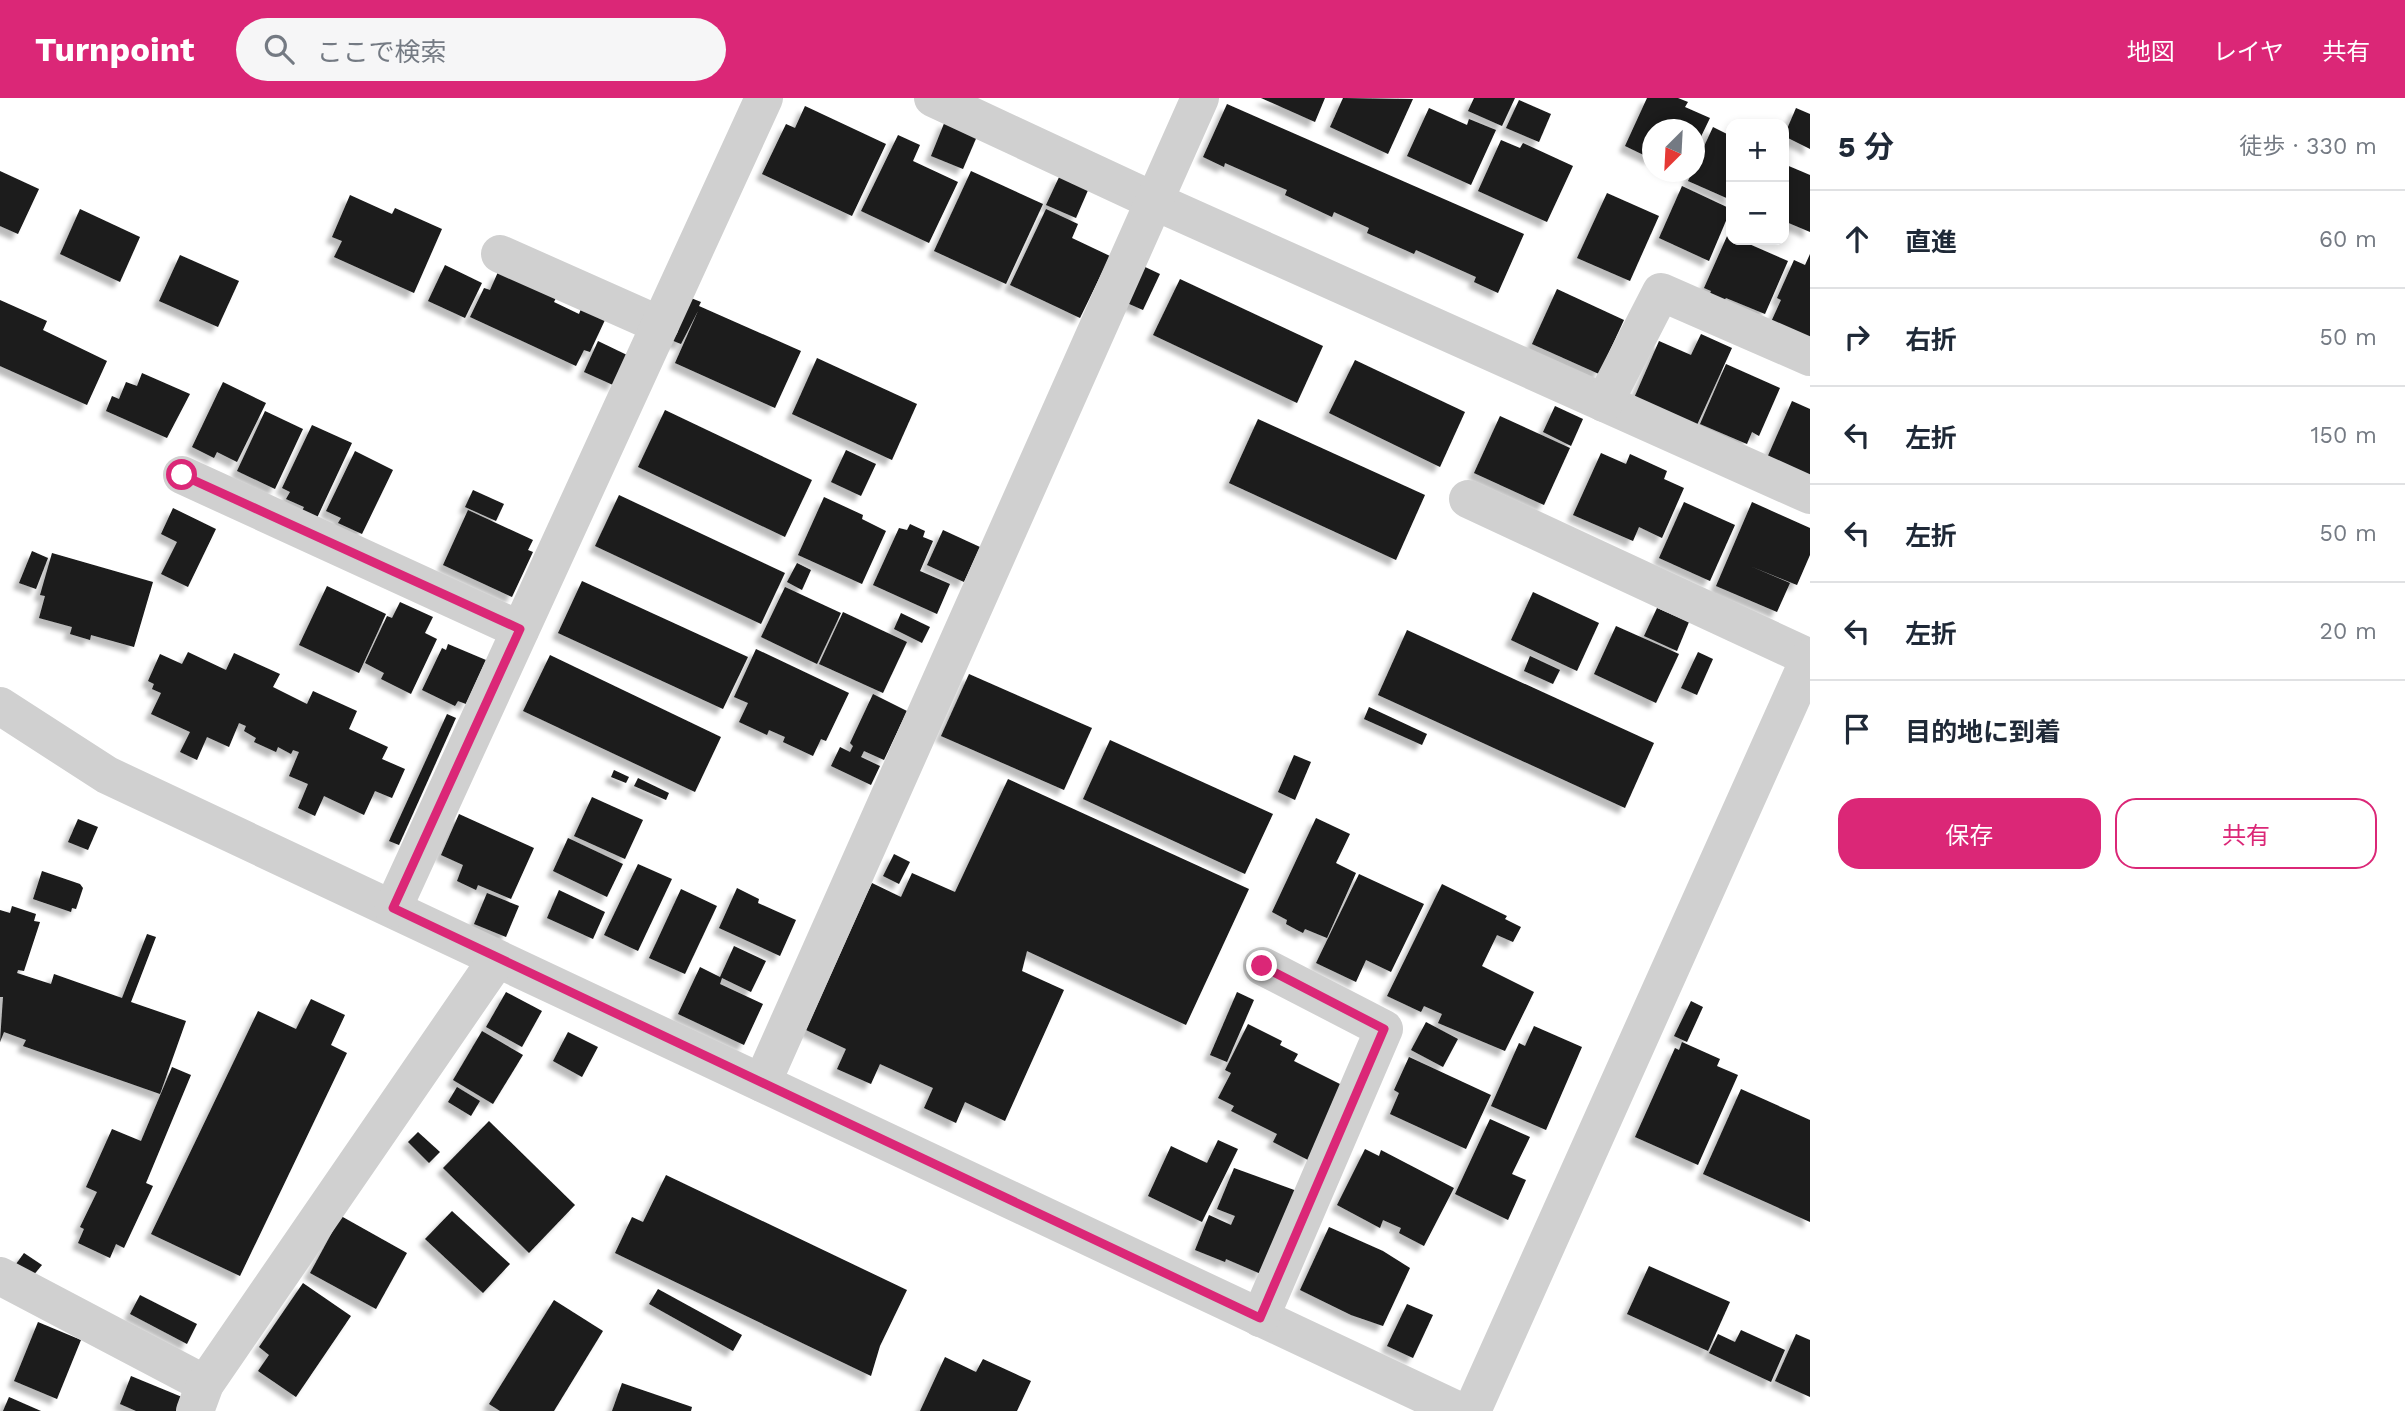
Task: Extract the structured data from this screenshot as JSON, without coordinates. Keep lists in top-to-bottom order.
{
  "north": "bottom left",
  "page": {
    "header": "Turnpoint",
    "search": "ここで検索",
    "nav": ["地図", "レイヤ", "共有"],
    "heading": ["5 分", "徒歩 · 330 m"],
    "map_buttons": ["+", "−"],
    "list": [
      ["直進", "60 m"],
      ["右折", "50 m"],
      ["左折", "150 m"],
      ["左折", "50 m"],
      ["左折", "20 m"],
      "目的地に到着"
    ],
    "buttons": ["保存", "共有"]
  }
}
